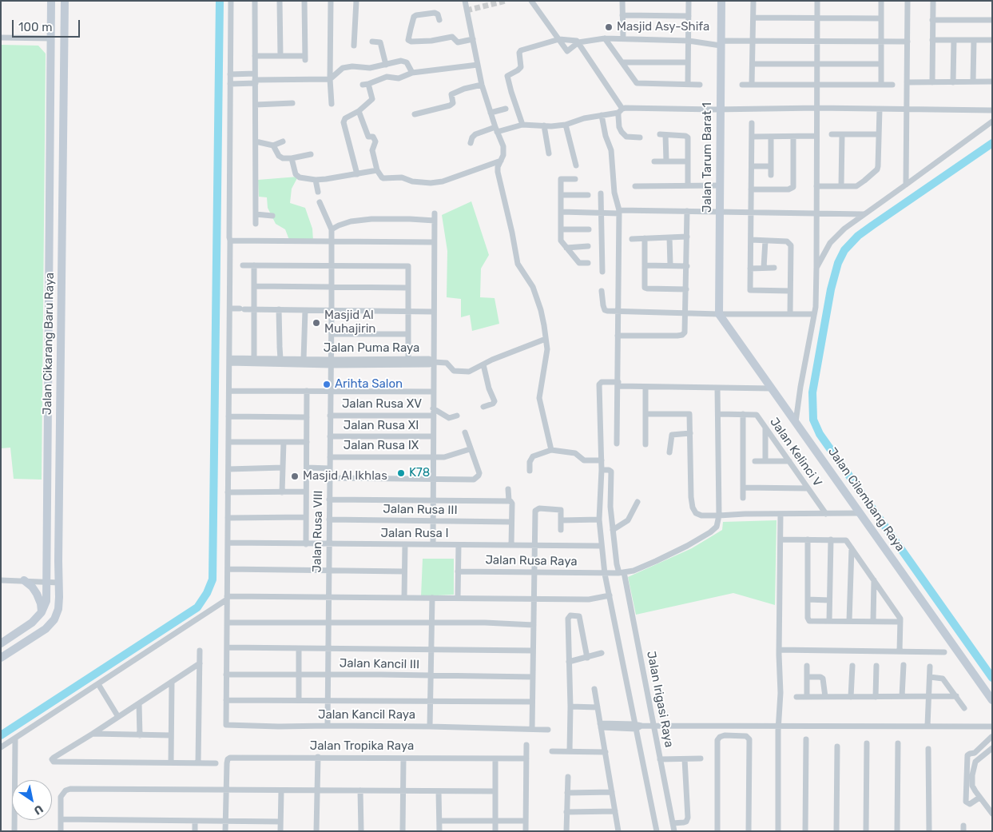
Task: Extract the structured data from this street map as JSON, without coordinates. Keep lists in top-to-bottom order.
{
  "streets": {
    "main road": ["Jalan Tarum Barat 1", "Jalan Cikarang Baru Raya", "Jalan Cilembang Raya"],
    "street": [
      "Jalan Puma Raya",
      "Jalan Rusa XV",
      "Jalan Rusa XI",
      "Jalan Rusa IX",
      "Jalan Kelinci V",
      "Jalan Rusa III",
      "Jalan Rusa VIII",
      "Jalan Rusa I",
      "Jalan Rusa Raya",
      "Jalan Kancil III",
      "Jalan Irigasi Raya",
      "Jalan Kancil Raya",
      "Jalan Tropika Raya"
    ]
  },
  "crossings": [
    ["Jalan Tarum Barat 1", "Jalan Cilembang Raya"],
    ["Jalan Puma Raya", "Jalan Rusa VIII"],
    ["Jalan Rusa XV", "Jalan Rusa VIII"],
    ["Jalan Rusa XI", "Jalan Rusa VIII"],
    ["Jalan Rusa IX", "Jalan Rusa VIII"],
    ["Jalan Rusa III", "Jalan Rusa VIII"],
    ["Jalan Rusa VIII", "Jalan Rusa I"],
    ["Jalan Rusa VIII", "Jalan Kancil III"],
    ["Jalan Rusa VIII", "Jalan Kancil Raya"],
    ["Jalan Rusa Raya", "Jalan Irigasi Raya"]
  ],
  "places": [
    "Masjid Asy-Shifa",
    "Masjid Al Muhajirin",
    "Arihta Salon",
    "K78",
    "Masjid Al Ikhlas"
  ],
  "scale_bar": "100 m",
  "north": "bottom right"
}
